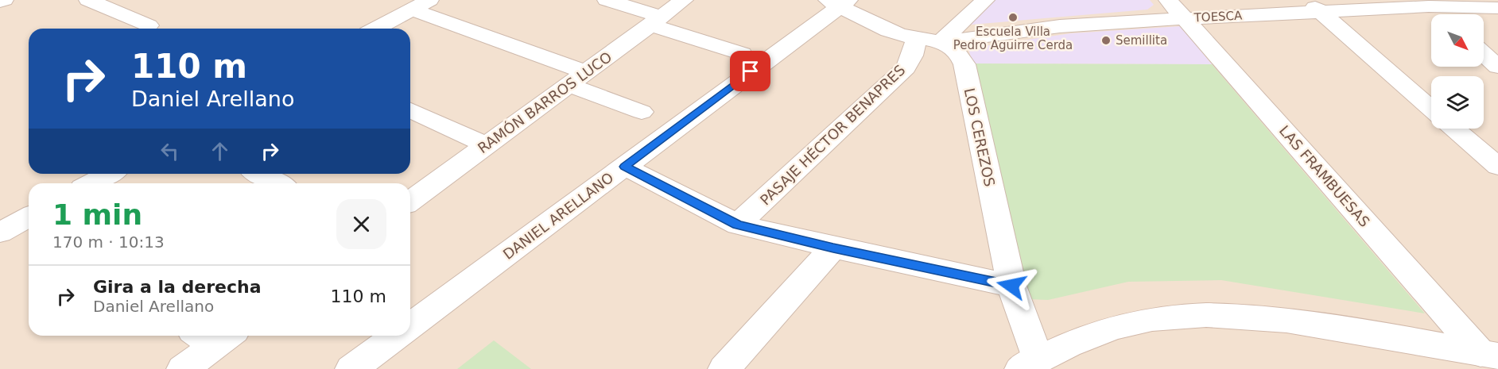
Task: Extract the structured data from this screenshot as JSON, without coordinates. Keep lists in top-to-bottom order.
{
  "streets": {
    "street": [
      "TOESCA",
      "RAMÓN BARROS LUCO",
      "PASAJE HÉCTOR BENAPRES",
      "LOS CEREZOS",
      "LAS FRAMBUESAS",
      "DANIEL ARELLANO"
    ]
  },
  "crossings": [
    ["TOESCA", "PASAJE HÉCTOR BENAPRES"],
    ["TOESCA", "LOS CEREZOS"],
    ["TOESCA", "LAS FRAMBUESAS"],
    ["PASAJE HÉCTOR BENAPRES", "LOS CEREZOS"],
    ["LOS CEREZOS", "DANIEL ARELLANO"]
  ],
  "places": ["Escuela Villa Pedro Aguirre Cerda", "Semillita"],
  "north": "bottom right",
  "page": {
    "turn": ["110 m", "Daniel Arellano"],
    "heading": ["1 min", "170 m · 10:13"],
    "list": [
      {
        "name": "Gira a la derecha",
        "note": "Daniel Arellano",
        "value": "110 m"
      }
    ]
  }
}
